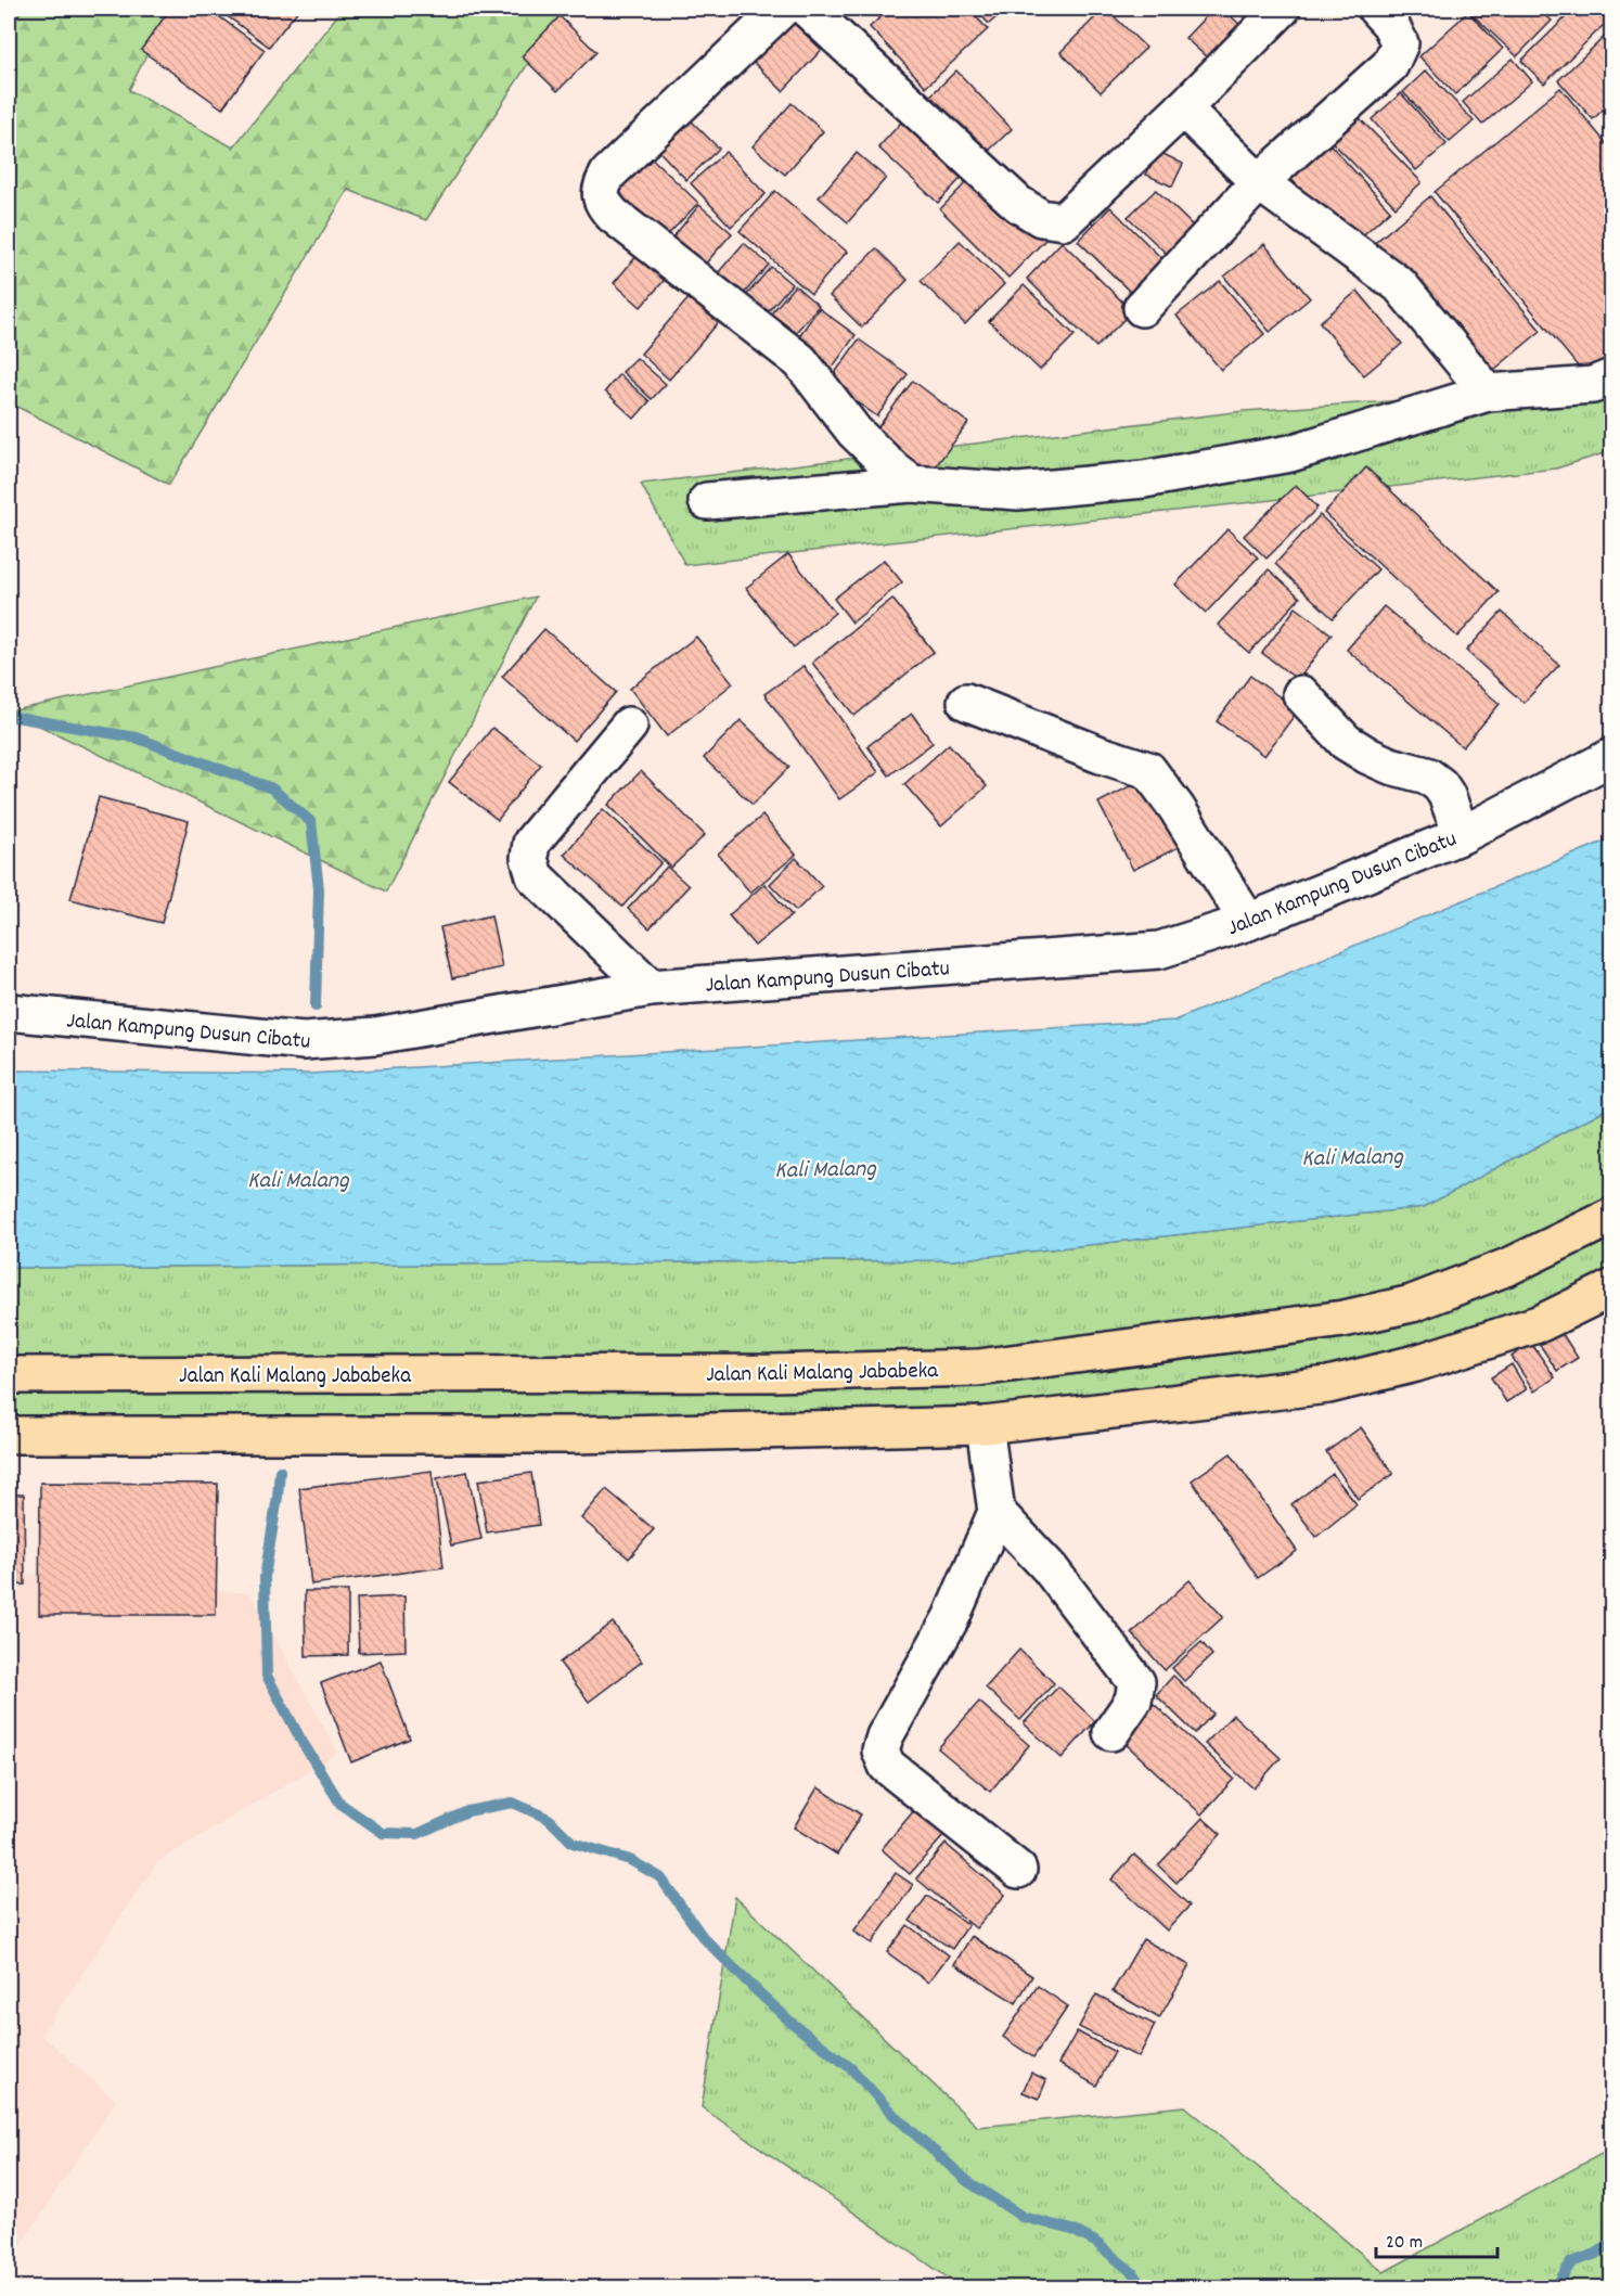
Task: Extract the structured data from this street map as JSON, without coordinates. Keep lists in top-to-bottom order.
{
  "streets": {
    "main road": ["Jalan Kali Malang Jababeka"],
    "street": ["Jalan Kampung Dusun Cibatu"]
  },
  "water": ["Kali Malang"],
  "scale_bar": "20 m"
}
